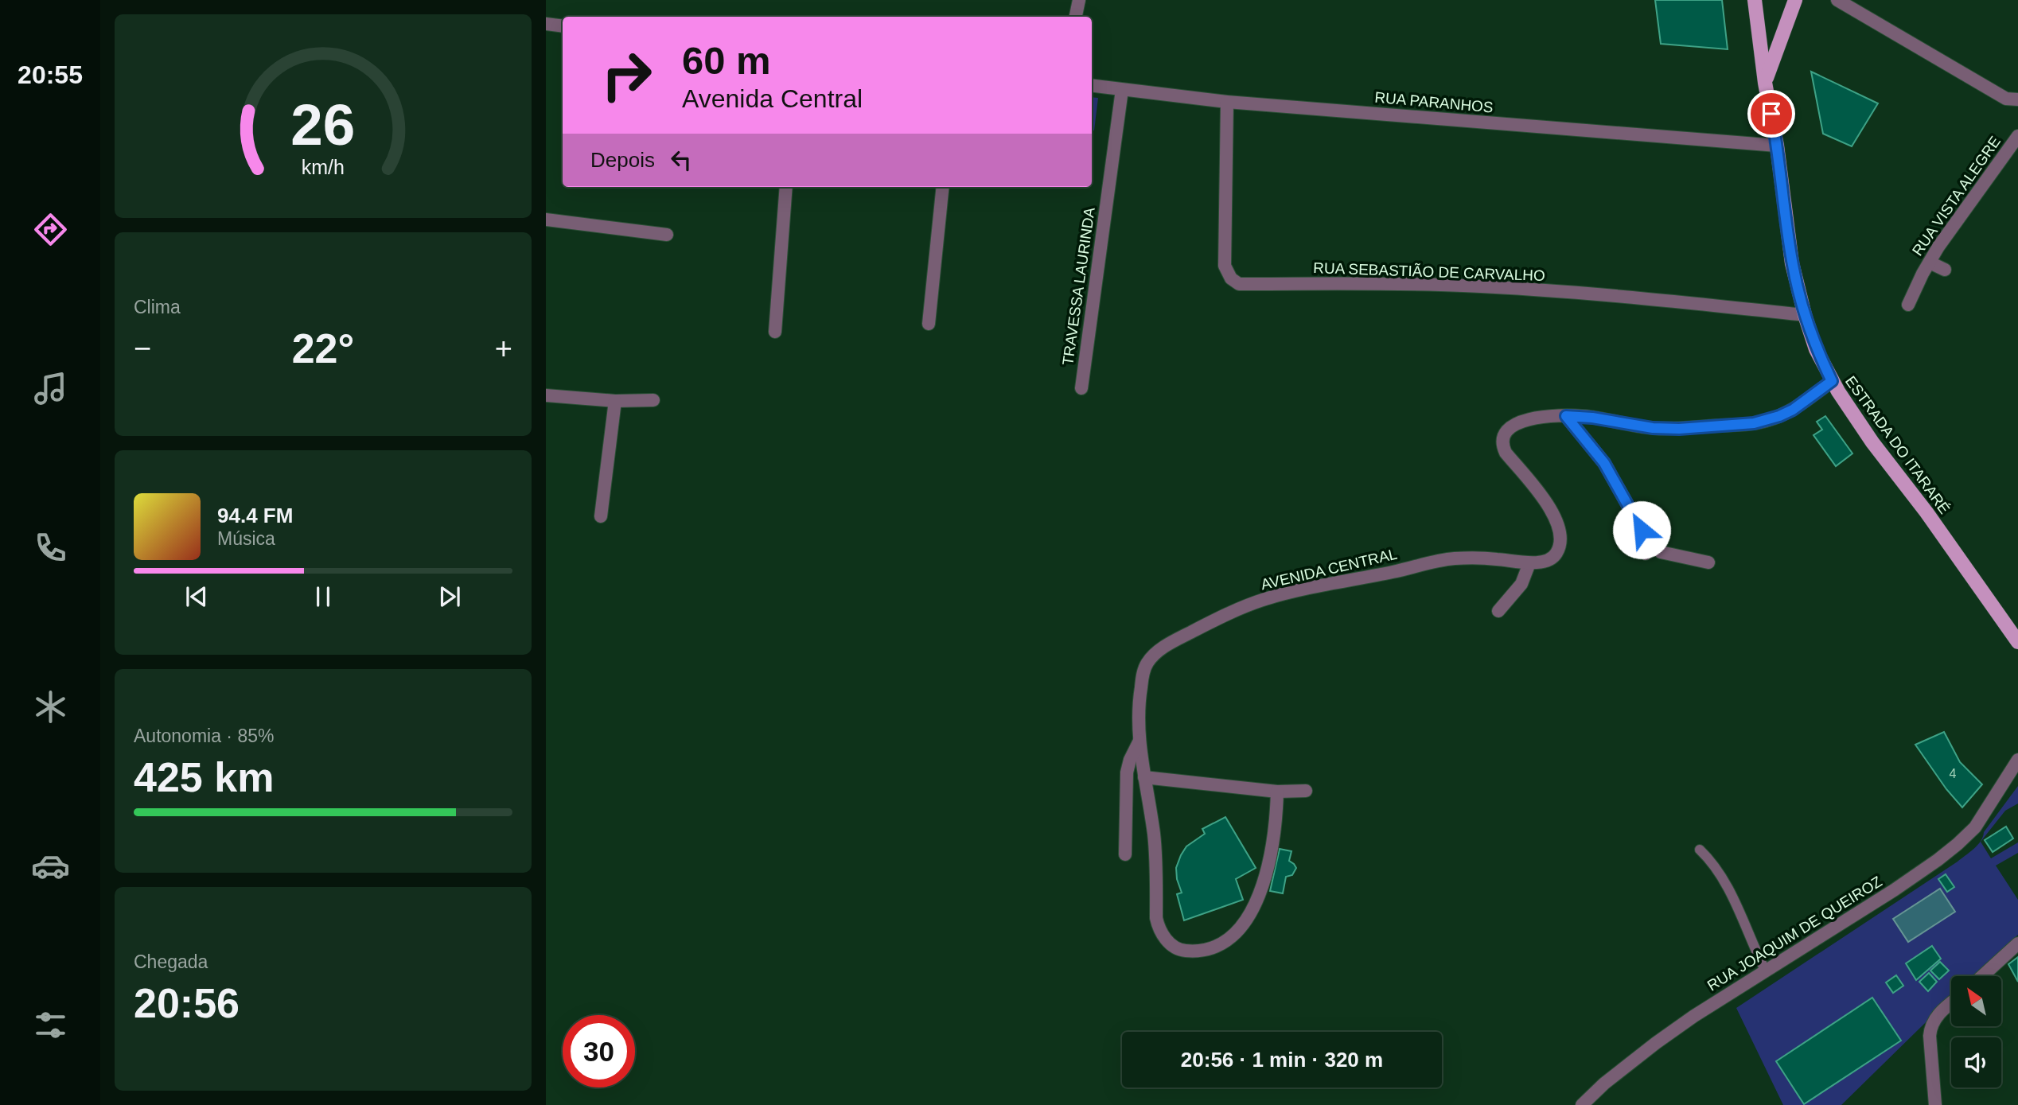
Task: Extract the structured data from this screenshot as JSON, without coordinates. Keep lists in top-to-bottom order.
{
  "streets": {
    "main road": ["ESTRADA DO ITARARÉ"],
    "street": [
      "RUA PARANHOS",
      "RUA VISTA ALEGRE",
      "RUA SEBASTIÃO DE CARVALHO",
      "TRAVESSA LAURINDA",
      "AVENIDA CENTRAL",
      "RUA JOAQUIM DE QUEIROZ"
    ]
  },
  "crossings": [
    ["RUA PARANHOS", "RUA SEBASTIÃO DE CARVALHO"],
    ["RUA PARANHOS", "TRAVESSA LAURINDA"],
    ["RUA PARANHOS", "ESTRADA DO ITARARÉ"],
    ["RUA SEBASTIÃO DE CARVALHO", "ESTRADA DO ITARARÉ"],
    ["ESTRADA DO ITARARÉ", "AVENIDA CENTRAL"]
  ],
  "house_numbers": ["4"],
  "north": "top left",
  "page": {
    "tabs": "20:55",
    "turn": ["60 m", "Avenida Central"],
    "then": "Depois",
    "tile": [
      "Clima",
      ["Autonomia · 85%", "425 km"],
      ["Chegada", "20:56"]
    ],
    "heat": ["−", "22°", "+"],
    "song": ["94.4 FM", "Música"],
    "limit": "30",
    "trip": "20:56 · 1 min · 320 m",
    "gauge": ["26", "km/h"]
  }
}
